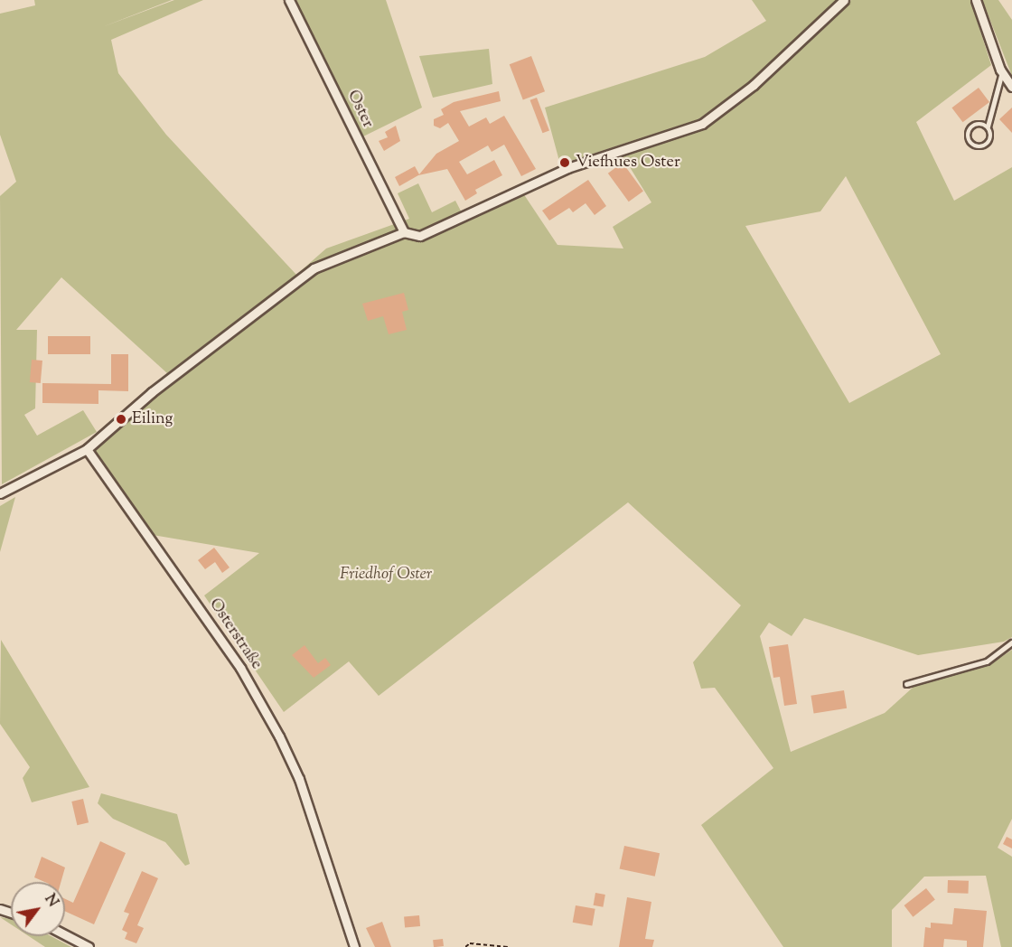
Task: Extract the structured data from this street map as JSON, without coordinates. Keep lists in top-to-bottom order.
{
  "streets": {
    "street": ["Oster", "Osterstraße"]
  },
  "parks": ["Friedhof Oster"],
  "places": ["Viefhues Oster", "Eiling"],
  "north": "top right"
}
